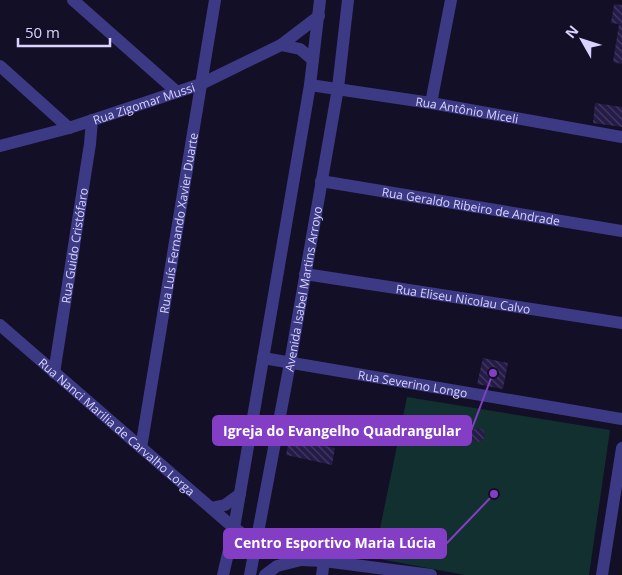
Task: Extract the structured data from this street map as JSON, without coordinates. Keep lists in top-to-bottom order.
{
  "streets": {
    "street": [
      "Rua Zigomar Mussi",
      "Rua Antônio Miceli",
      "Rua Geraldo Ribeiro de Andrade",
      "Rua Luís Fernando Xavier Duarte",
      "Rua Guido Cristófaro",
      "Avenida Isabel Martins Arroyo",
      "Rua Eliseu Nicolau Calvo",
      "Rua Severino Longo",
      "Rua Nanci Marilia de Carvalho Lorga"
    ]
  },
  "crossings": [
    ["Rua Zigomar Mussi", "Rua Luís Fernando Xavier Duarte"],
    ["Rua Zigomar Mussi", "Rua Guido Cristófaro"],
    ["Rua Antônio Miceli", "Avenida Isabel Martins Arroyo"],
    ["Rua Geraldo Ribeiro de Andrade", "Avenida Isabel Martins Arroyo"],
    ["Rua Luís Fernando Xavier Duarte", "Rua Nanci Marilia de Carvalho Lorga"],
    ["Rua Guido Cristófaro", "Rua Nanci Marilia de Carvalho Lorga"],
    ["Avenida Isabel Martins Arroyo", "Rua Eliseu Nicolau Calvo"],
    ["Avenida Isabel Martins Arroyo", "Rua Severino Longo"],
    ["Avenida Isabel Martins Arroyo", "Rua Nanci Marilia de Carvalho Lorga"]
  ],
  "places": ["Igreja do Evangelho Quadrangular", "Centro Esportivo Maria Lúcia"],
  "scale_bar": "50 m",
  "north": "top left"
}
